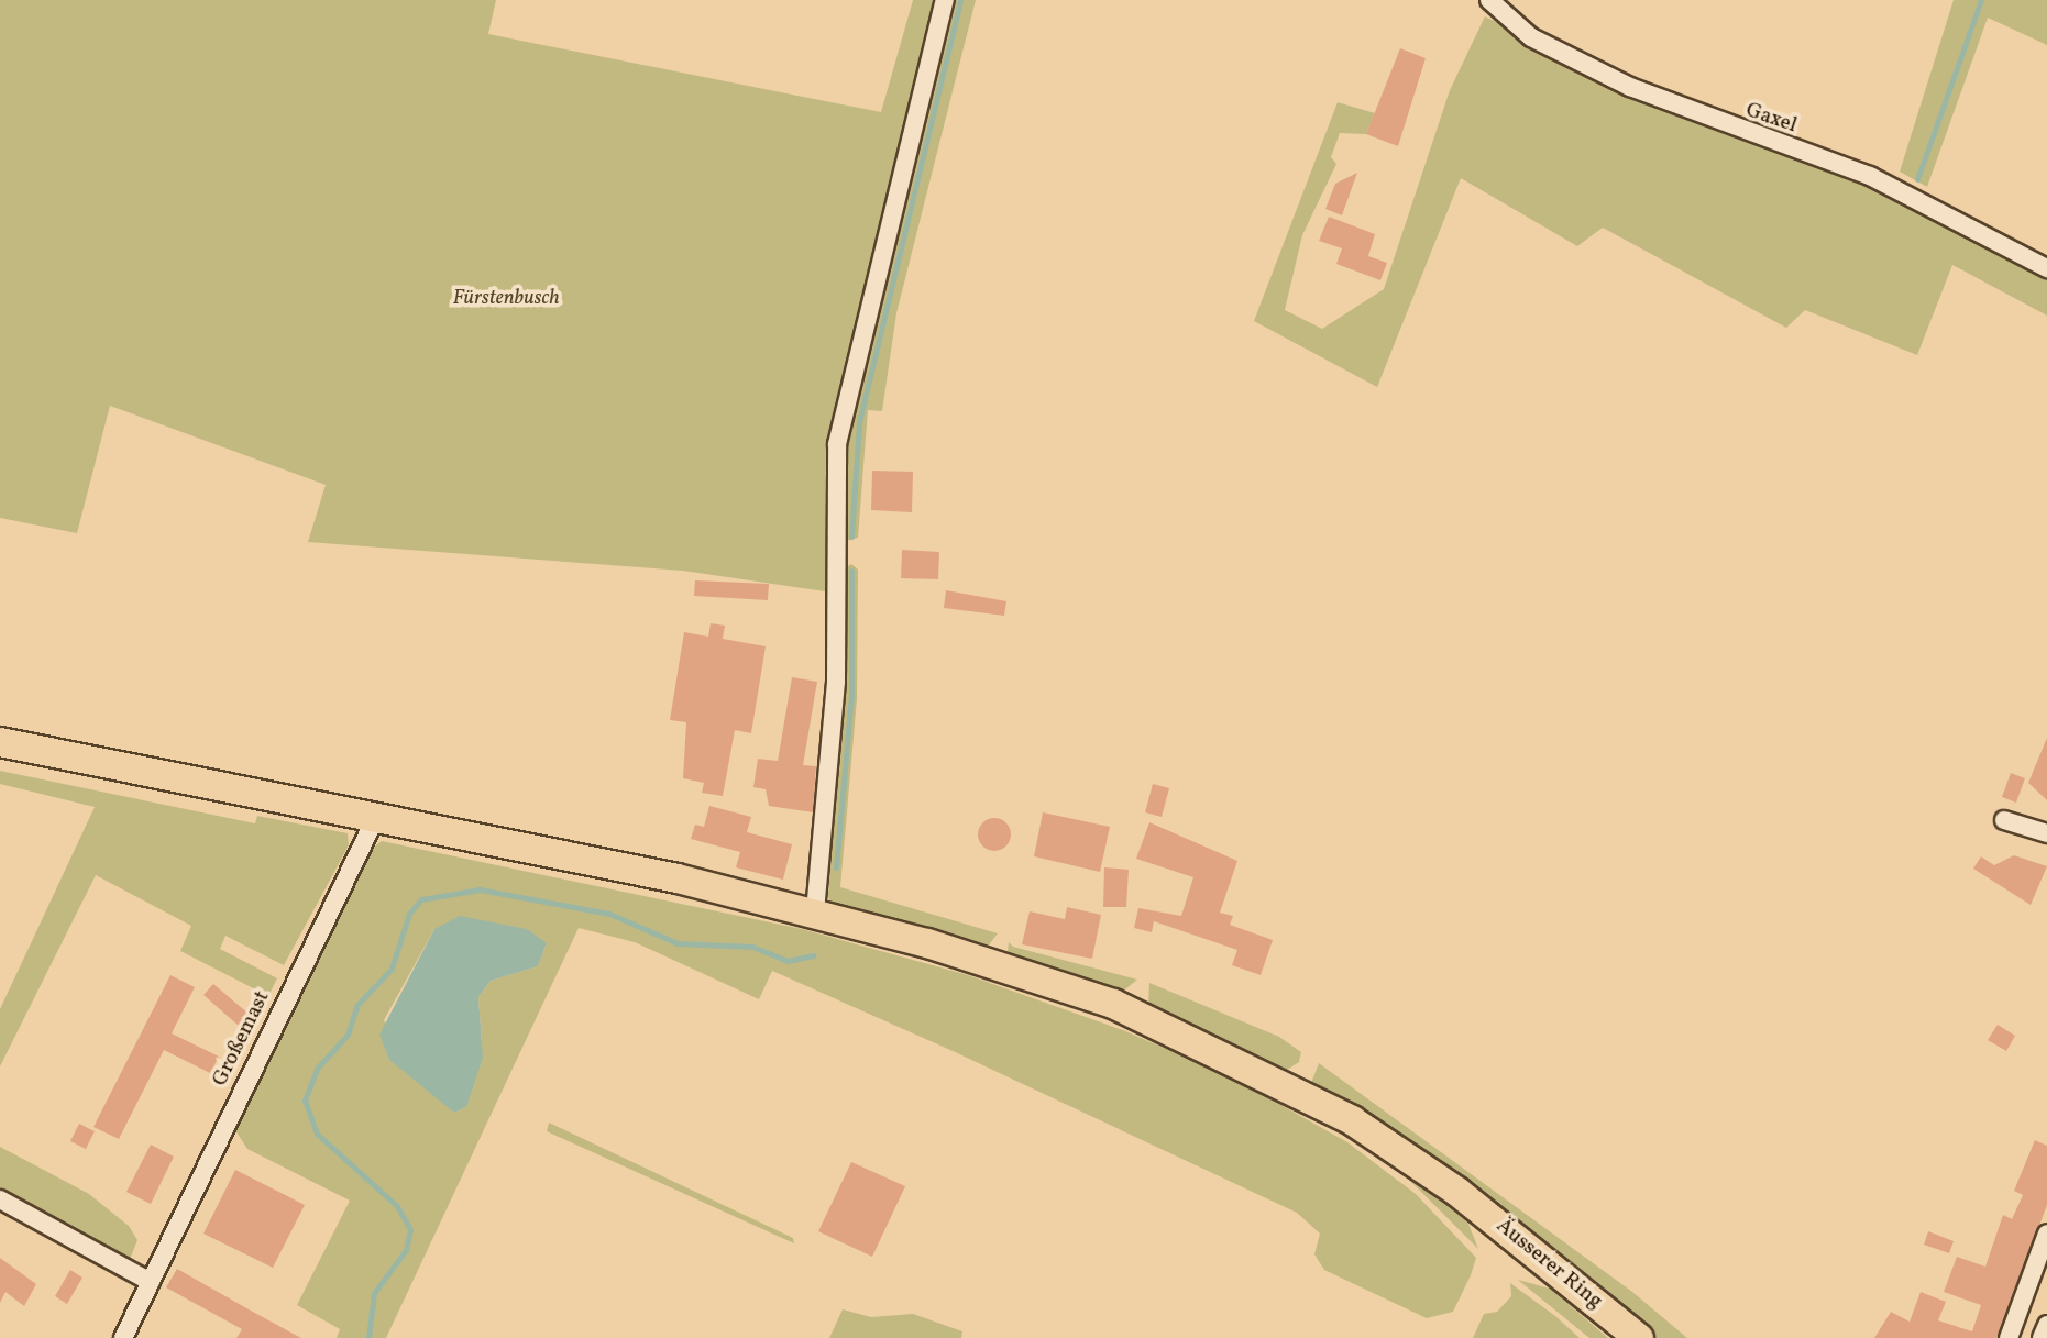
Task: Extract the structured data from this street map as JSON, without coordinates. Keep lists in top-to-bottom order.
{
  "streets": {
    "main road": ["Äusserer Ring"],
    "street": ["Gaxel", "Großemast"]
  },
  "crossings": [
    ["Großemast", "Äusserer Ring"]
  ],
  "parks": ["Fürstenbusch"]
}
